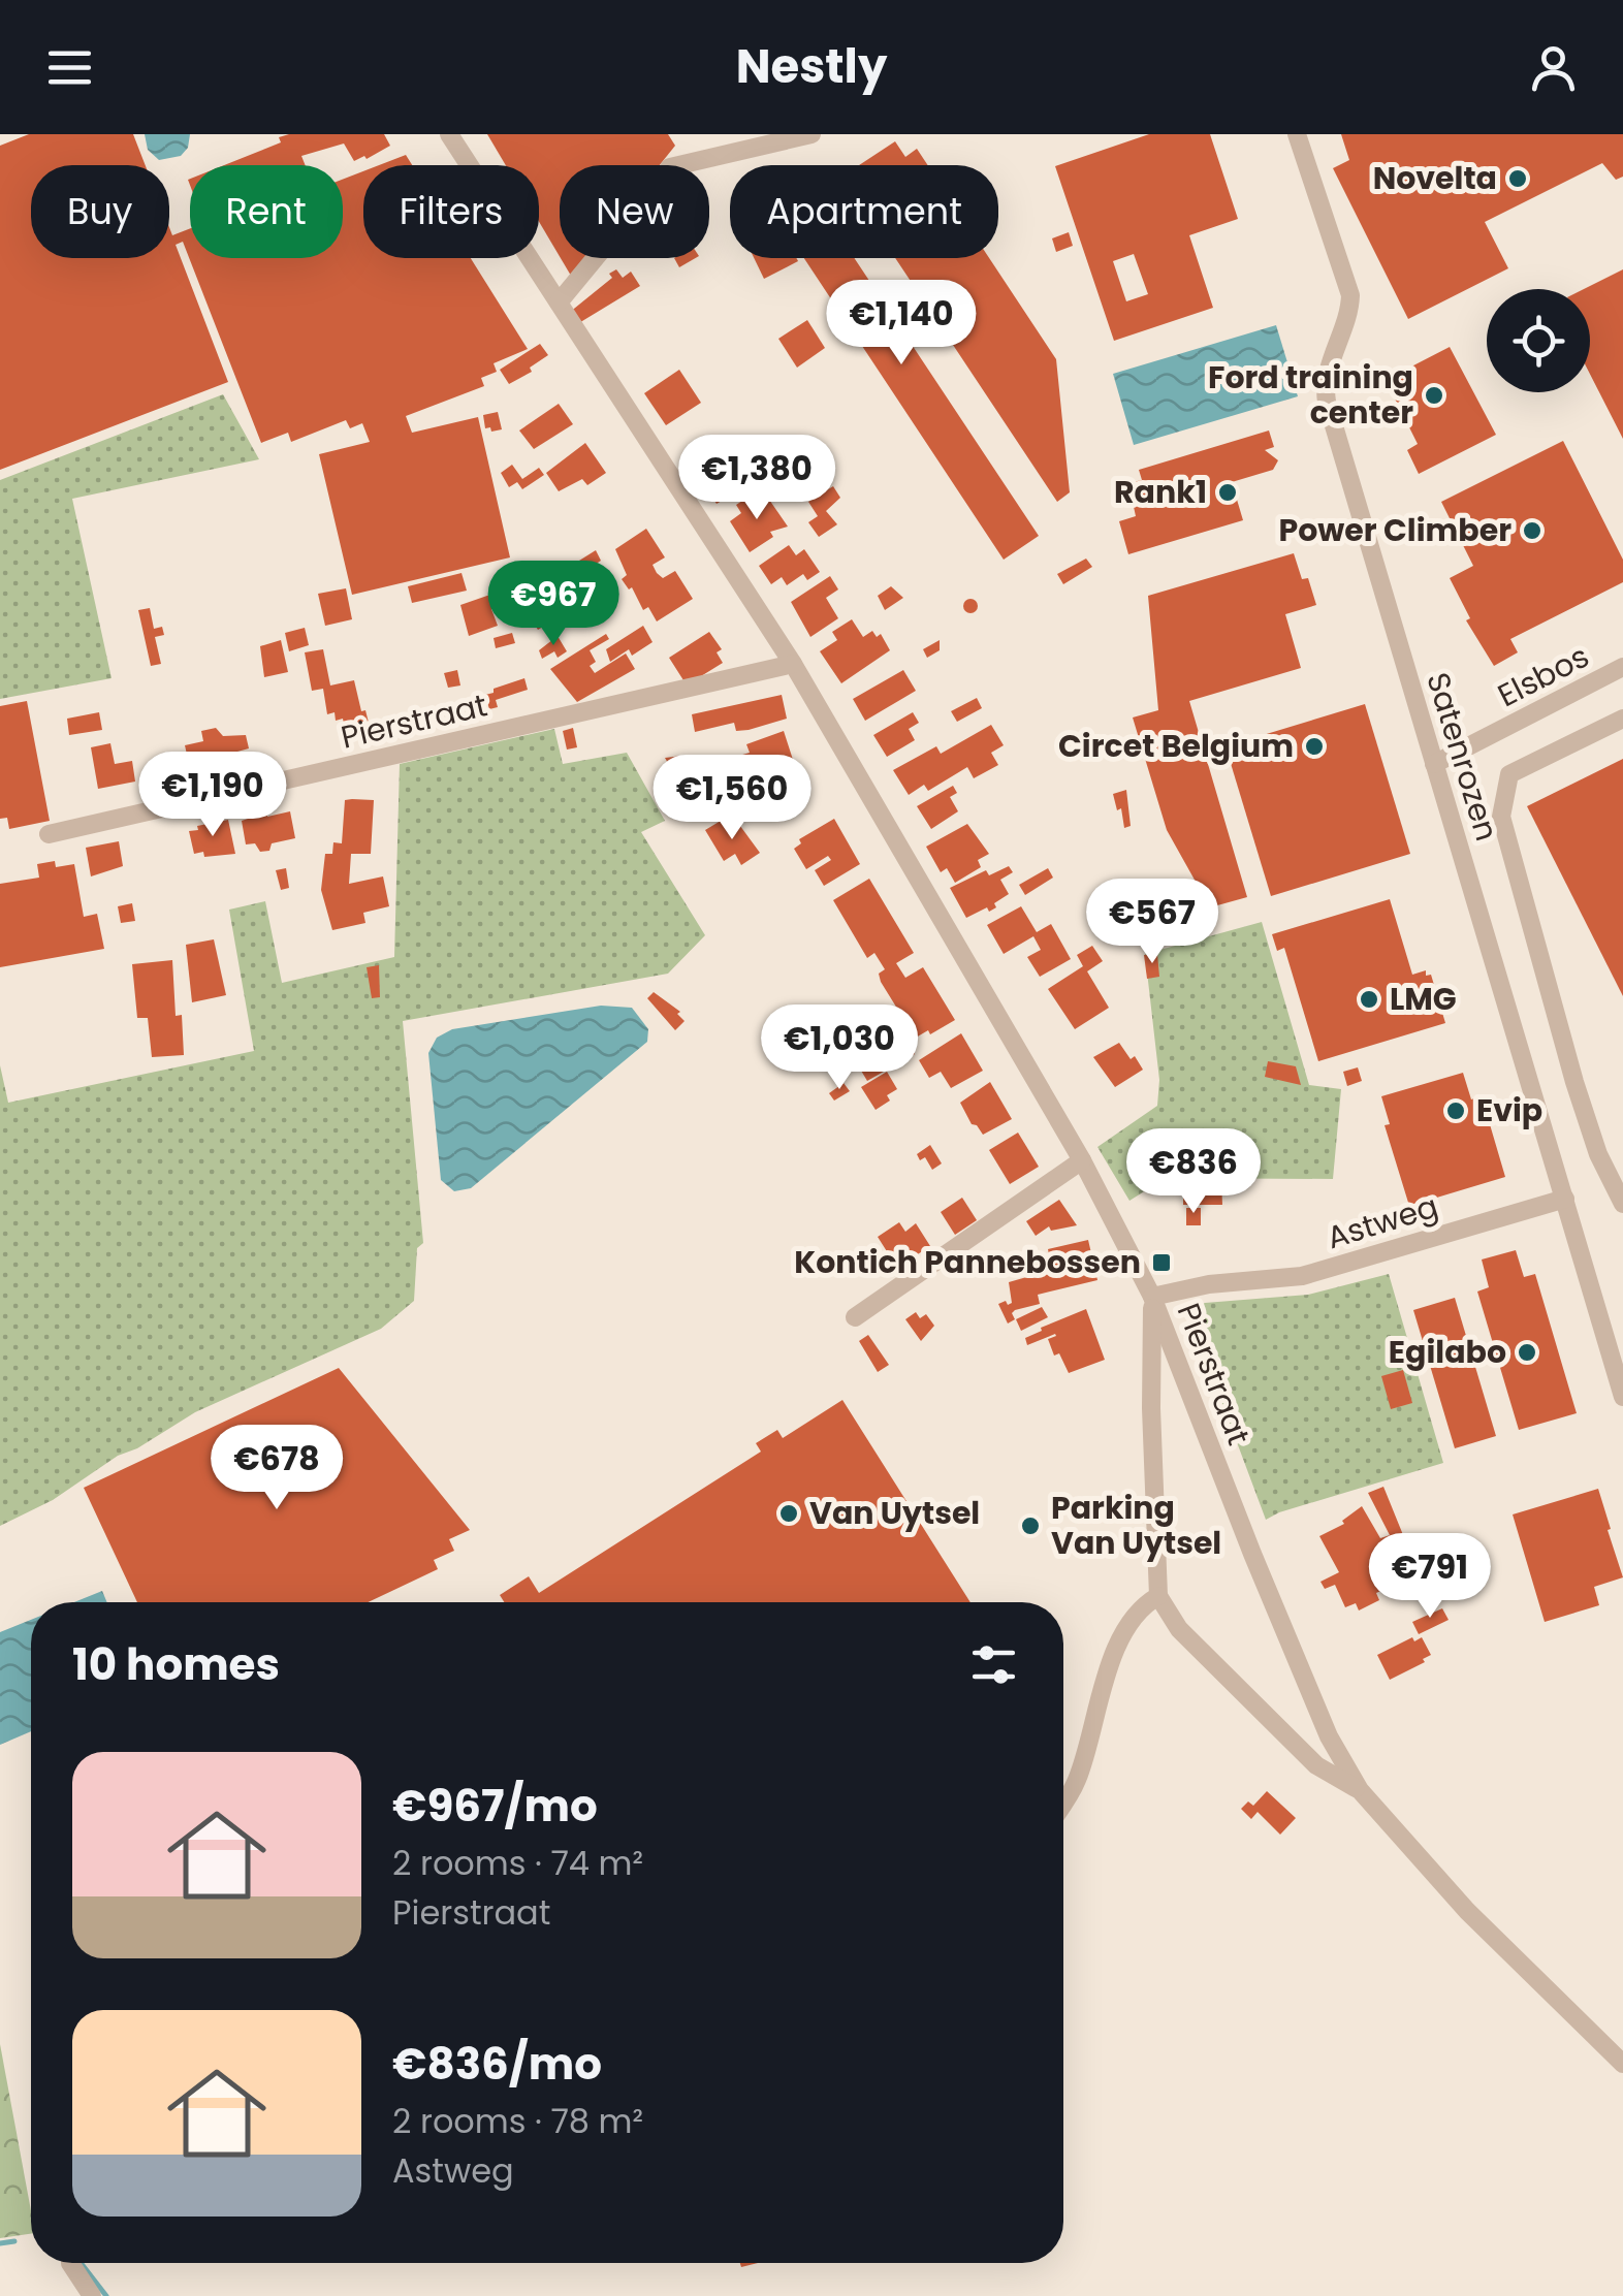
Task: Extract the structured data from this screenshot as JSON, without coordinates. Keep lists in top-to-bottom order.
{
  "streets": {
    "street": [
      "Elsbos",
      "Pierstraat",
      "Satenrozen",
      "Astweg"
    ]
  },
  "crossings": [
    ["Elsbos", "Satenrozen"],
    ["Pierstraat", "Astweg"],
    ["Satenrozen", "Astweg"]
  ],
  "places": {
    "other": [
      "Novelta",
      "Ford training center",
      "Rank1",
      "Power Climber",
      "Circet Belgium",
      "LMG",
      "Evip",
      "Egilabo",
      "Van Uytsel",
      "Parking Van Uytsel"
    ],
    "transit": ["Kontich Pannebossen"]
  },
  "page": {
    "header": "Nestly",
    "chip": [
      "Buy",
      "Rent",
      "Filters",
      "New",
      "Apartment"
    ],
    "price": [
      "€1,140",
      "€1,380",
      "€967",
      "€1,190",
      "€1,560",
      "€567",
      "€1,030",
      "€836",
      "€678",
      "€791"
    ],
    "heading": "10 homes",
    "list": [
      {
        "name": "€967/mo",
        "note": "2 rooms · 74 m² · Pierstraat"
      },
      {
        "name": "€836/mo",
        "note": "2 rooms · 78 m² · Astweg"
      }
    ]
  }
}
